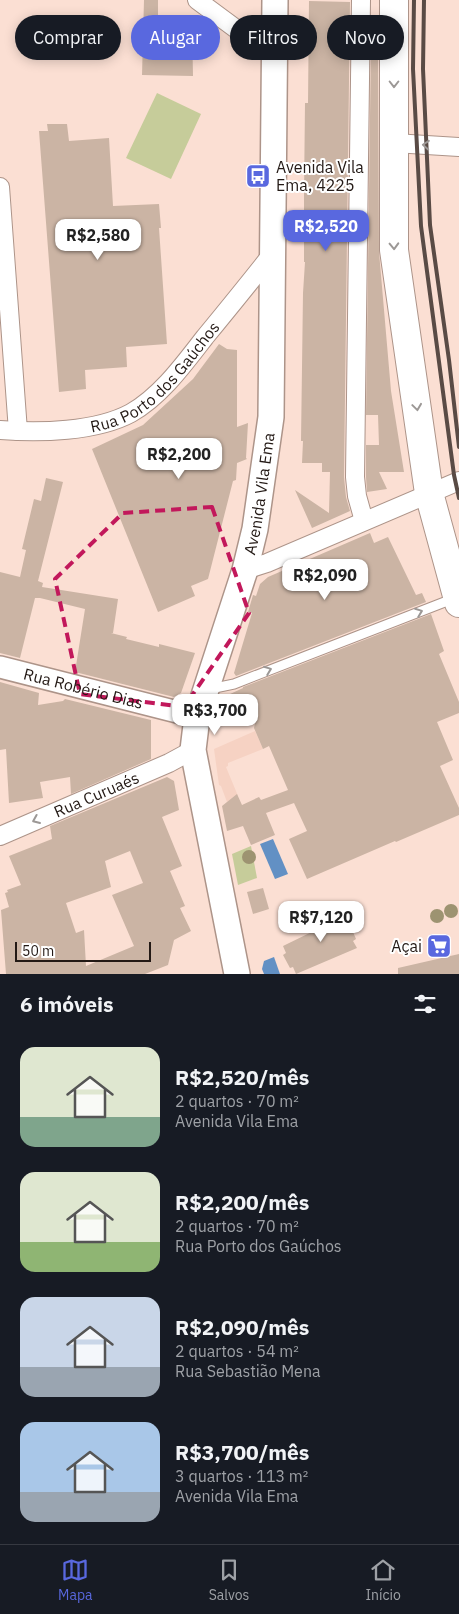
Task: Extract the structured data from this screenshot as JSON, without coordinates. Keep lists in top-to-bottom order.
{
  "streets": {
    "main road": ["Avenida Vila Ema"],
    "street": ["Rua Porto dos Gaúchos", "Rua Robério Dias", "Rua Curuaés"]
  },
  "crossings": [
    ["Rua Porto dos Gaúchos", "Avenida Vila Ema"],
    ["Avenida Vila Ema", "Rua Robério Dias"],
    ["Avenida Vila Ema", "Rua Curuaés"]
  ],
  "one_way": ["Rua Curuaés"],
  "places": {
    "bus stop": ["Avenida Vila Ema, 4225"],
    "supermarket": ["Açai"]
  },
  "scale_bar": "50 m",
  "page": {
    "chip": [
      "Comprar",
      "Alugar",
      "Filtros",
      "Novo"
    ],
    "price": [
      "R$2,520",
      "R$2,580",
      "R$2,200",
      "R$2,090",
      "R$3,700",
      "R$7,120"
    ],
    "scale": "50 m",
    "heading": "6 imóveis",
    "list": [
      {
        "name": "R$2,520/mês",
        "note": "2 quartos · 70 m² · Avenida Vila Ema"
      },
      {
        "name": "R$2,200/mês",
        "note": "2 quartos · 70 m² · Rua Porto dos Gaúchos"
      },
      {
        "name": "R$2,090/mês",
        "note": "2 quartos · 54 m² · Rua Sebastião Mena"
      },
      {
        "name": "R$3,700/mês",
        "note": "3 quartos · 113 m² · Avenida Vila Ema"
      }
    ],
    "tabs": ["Mapa", "Salvos", "Início"]
  }
}
